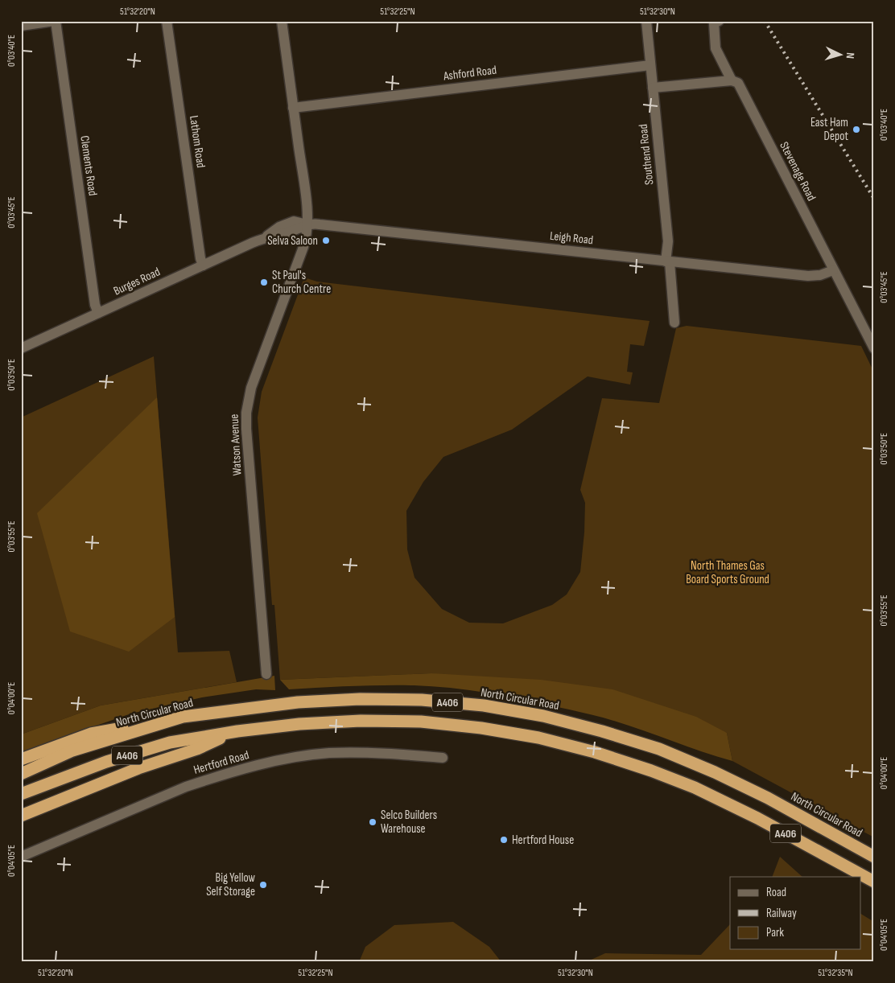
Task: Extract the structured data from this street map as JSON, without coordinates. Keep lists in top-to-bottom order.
{
  "streets": {
    "highway": ["North Circular Road", "A406"],
    "street": [
      "Ashford Road",
      "Lathom Road",
      "Southend Road",
      "Clements Road",
      "Stevenage Road",
      "Leigh Road",
      "Burges Road",
      "Watson Avenue",
      "Hertford Road"
    ]
  },
  "crossings": [
    ["Ashford Road", "Southend Road"],
    ["Lathom Road", "Burges Road"],
    ["Southend Road", "Leigh Road"],
    ["Clements Road", "Burges Road"],
    ["Stevenage Road", "Leigh Road"],
    ["Leigh Road", "Burges Road"],
    ["Leigh Road", "Watson Avenue"],
    ["Burges Road", "Watson Avenue"],
    ["North Circular Road", "A406"]
  ],
  "parks": ["North Thames Gas Board Sports Ground"],
  "places": [
    "East Ham Depot",
    "Selva Saloon",
    "St Paul's Church Centre",
    "Selco Builders Warehouse",
    "Hertford House",
    "Big Yellow Self Storage"
  ],
  "legend": ["Road", "Railway", "Park"],
  "north": "right",
  "coordinates": [
    "51°32'20\"N",
    "51°32'25\"N",
    "51°32'30\"N",
    "0°03'40\"E",
    "0°03'45\"E",
    "0°03'50\"E",
    "0°03'55\"E",
    "0°04'00\"E",
    "0°04'05\"E",
    "51°32'35\"N"
  ]
}
